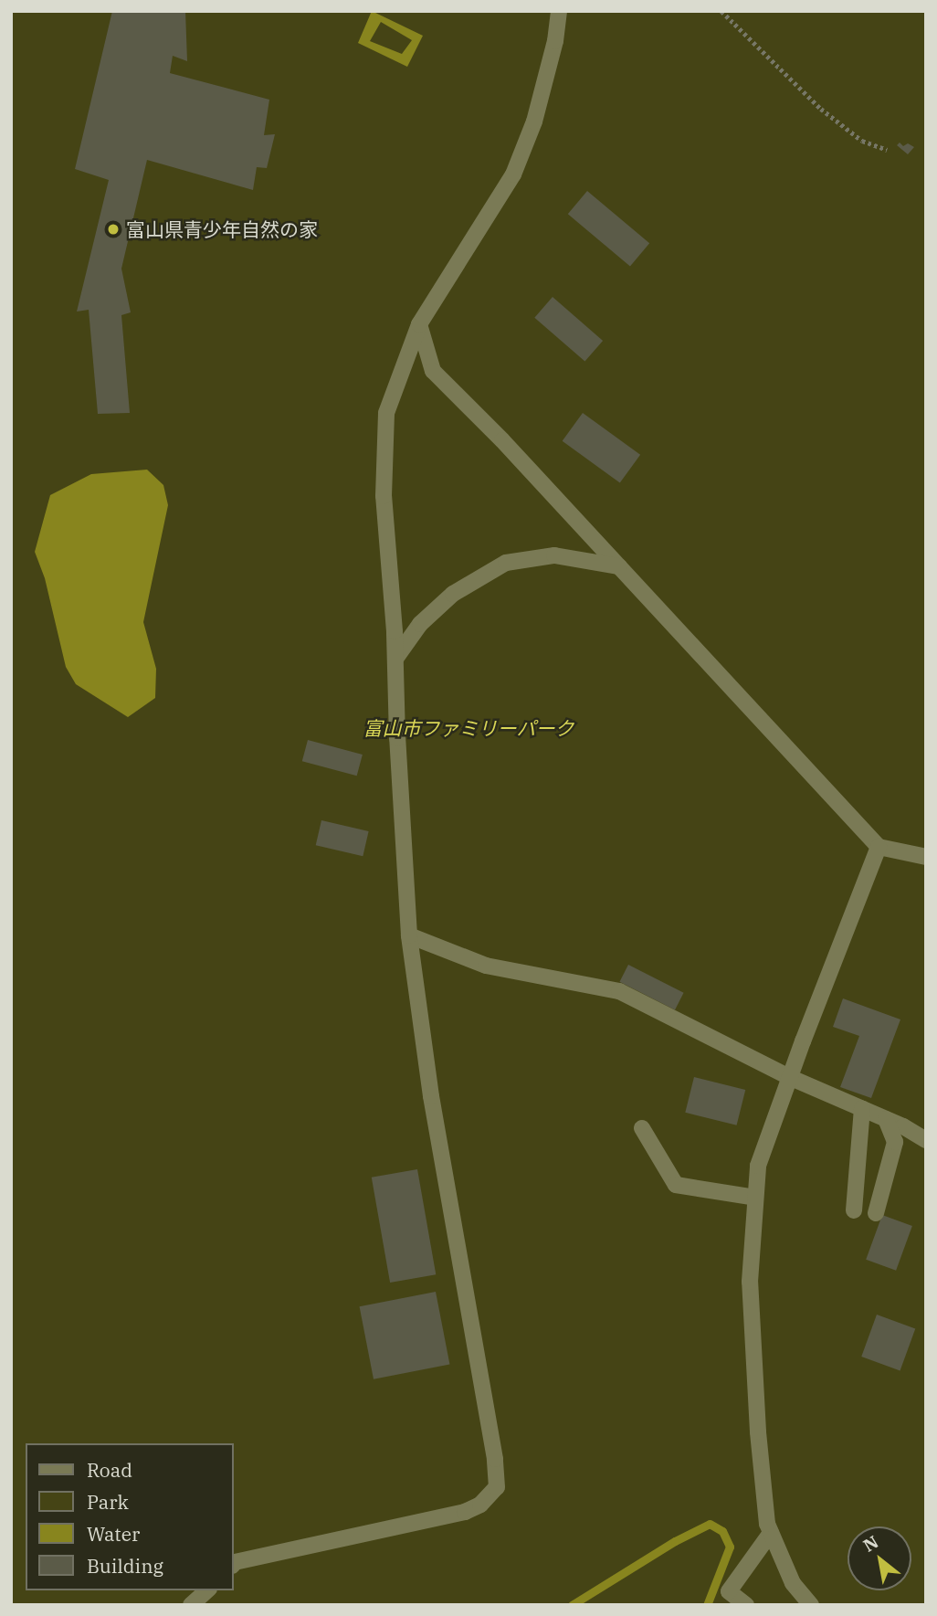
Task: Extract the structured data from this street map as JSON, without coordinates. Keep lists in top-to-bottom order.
{
  "parks": ["富山市ファミリーパーク"],
  "places": ["富山県青少年自然の家"],
  "legend": [
    "Road",
    "Park",
    "Water",
    "Building"
  ],
  "north": "top left"
}
